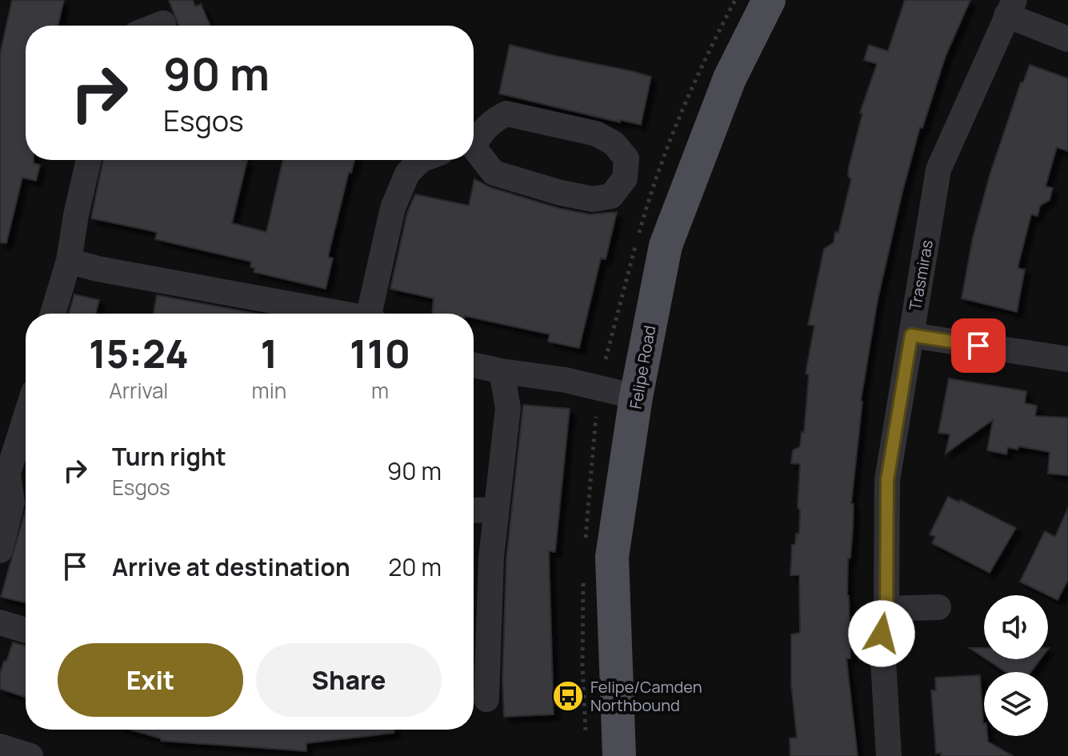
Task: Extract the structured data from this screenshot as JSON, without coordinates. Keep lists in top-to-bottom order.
{
  "streets": {
    "main road": ["Felipe Road"],
    "street": ["Trasmiras"]
  },
  "places": {
    "bus stop": ["Felipe/Camden Northbound"]
  },
  "page": {
    "turn": ["90 m", "Esgos"],
    "eta": [
      "15:24",
      "Arrival",
      "1",
      "min",
      "110",
      "m"
    ],
    "list": [
      {
        "name": "Turn right",
        "note": "Esgos",
        "value": "90 m"
      },
      {
        "name": "Arrive at destination",
        "value": "20 m"
      }
    ],
    "buttons": ["Exit", "Share"]
  }
}
